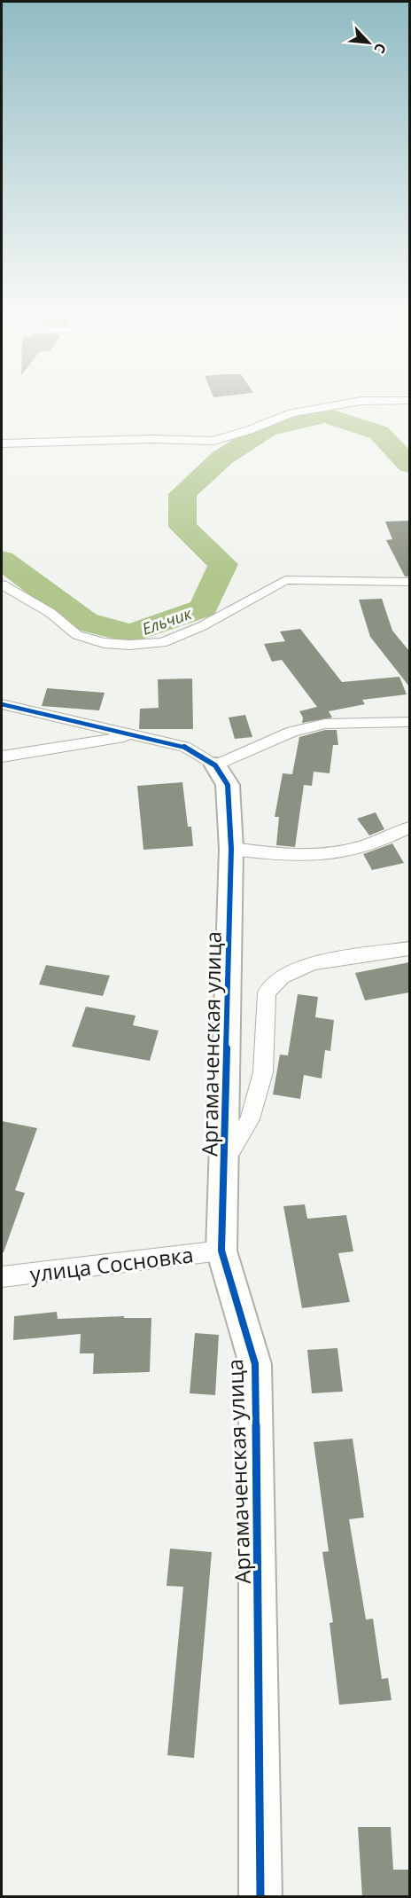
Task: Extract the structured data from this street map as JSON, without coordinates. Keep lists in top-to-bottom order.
{
  "streets": {
    "street": ["Аргамаченская улица", "улица Сосновка"]
  },
  "crossings": [
    ["Аргамаченская улица", "улица Сосновка"]
  ],
  "water": ["Ельчик"],
  "north": "bottom right"
}
